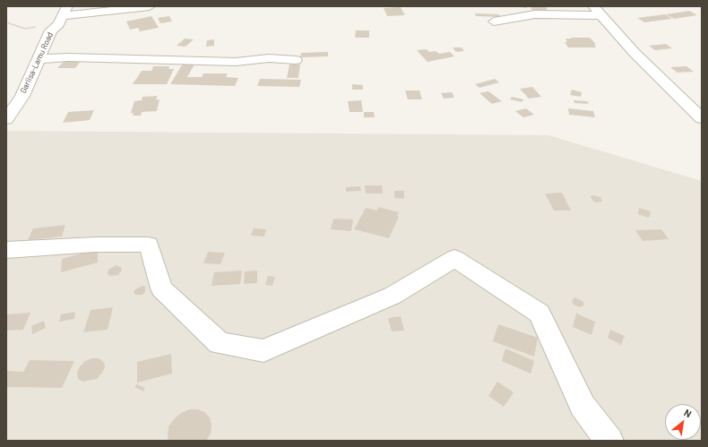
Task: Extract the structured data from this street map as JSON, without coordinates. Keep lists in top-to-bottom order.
{
  "streets": {
    "street": ["Gariisa-Lamu Road"]
  },
  "north": "top right"
}
